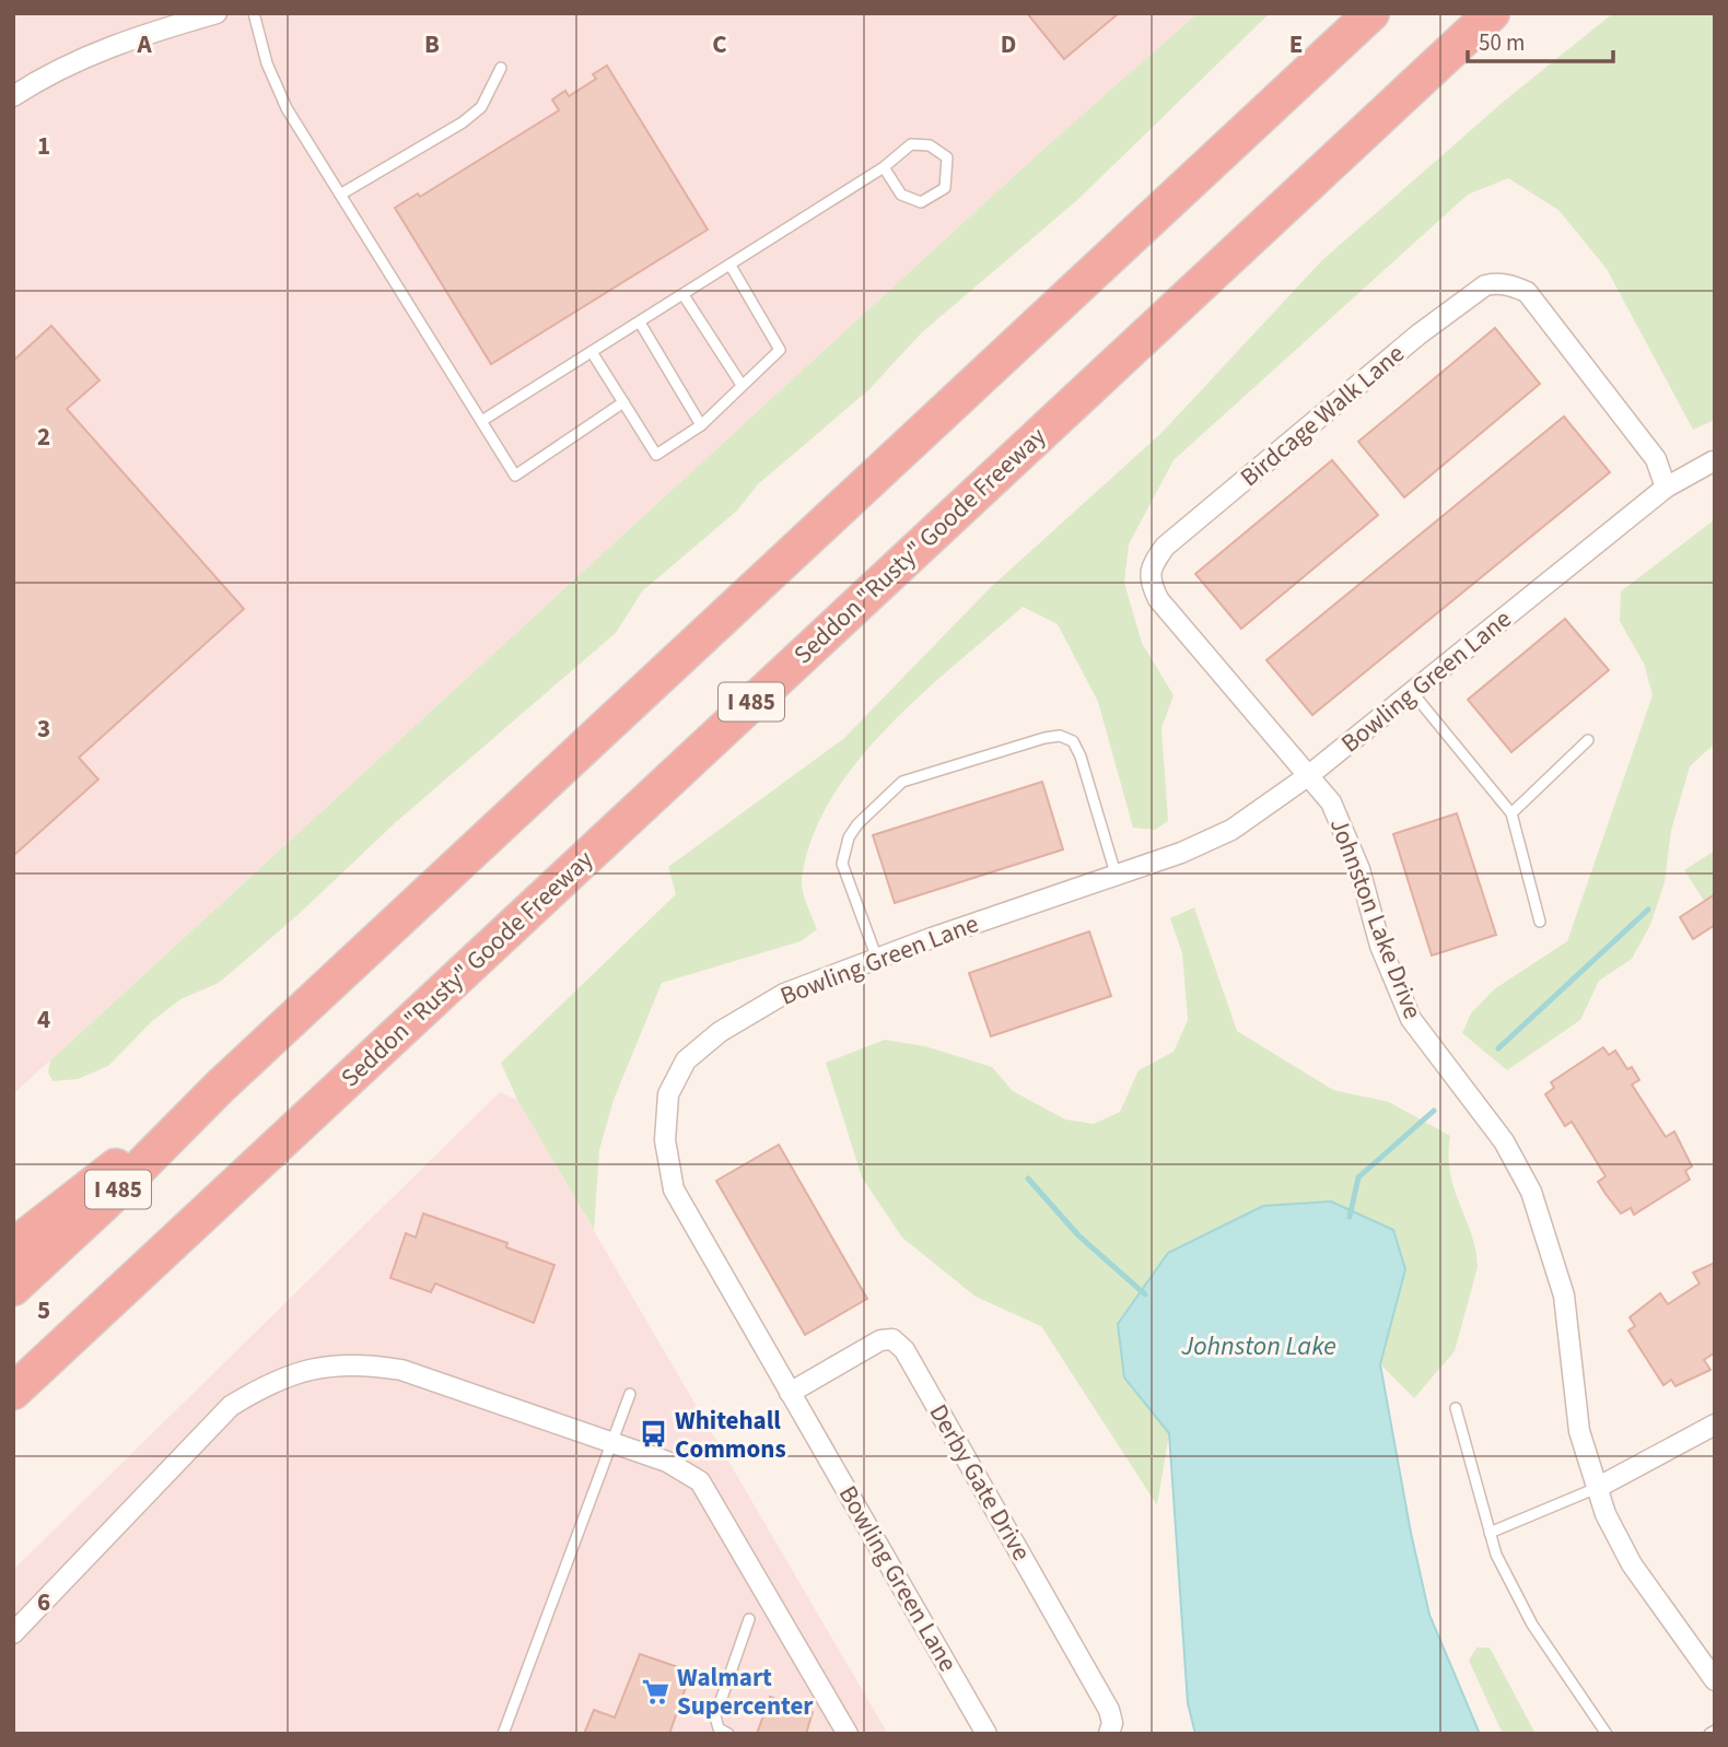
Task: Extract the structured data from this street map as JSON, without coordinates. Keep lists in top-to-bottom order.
{
  "streets": {
    "highway": ["Seddon \"Rusty\" Goode Freeway", "I 485"],
    "street": [
      "Birdcage Walk Lane",
      "Bowling Green Lane",
      "Johnston Lake Drive",
      "Derby Gate Drive"
    ]
  },
  "crossings": [
    ["Birdcage Walk Lane", "Bowling Green Lane"],
    ["Birdcage Walk Lane", "Johnston Lake Drive"],
    ["Bowling Green Lane", "Johnston Lake Drive"],
    ["Bowling Green Lane", "Derby Gate Drive"]
  ],
  "water": ["Johnston Lake"],
  "places": {
    "bus stop": ["Whitehall Commons"],
    "supermarket": ["Walmart Supercenter"]
  },
  "scale_bar": "50 m",
  "grid": {
    "columns": [
      "A",
      "B",
      "C",
      "D",
      "E"
    ],
    "rows": [
      "1",
      "2",
      "3",
      "4",
      "5",
      "6"
    ]
  }
}
